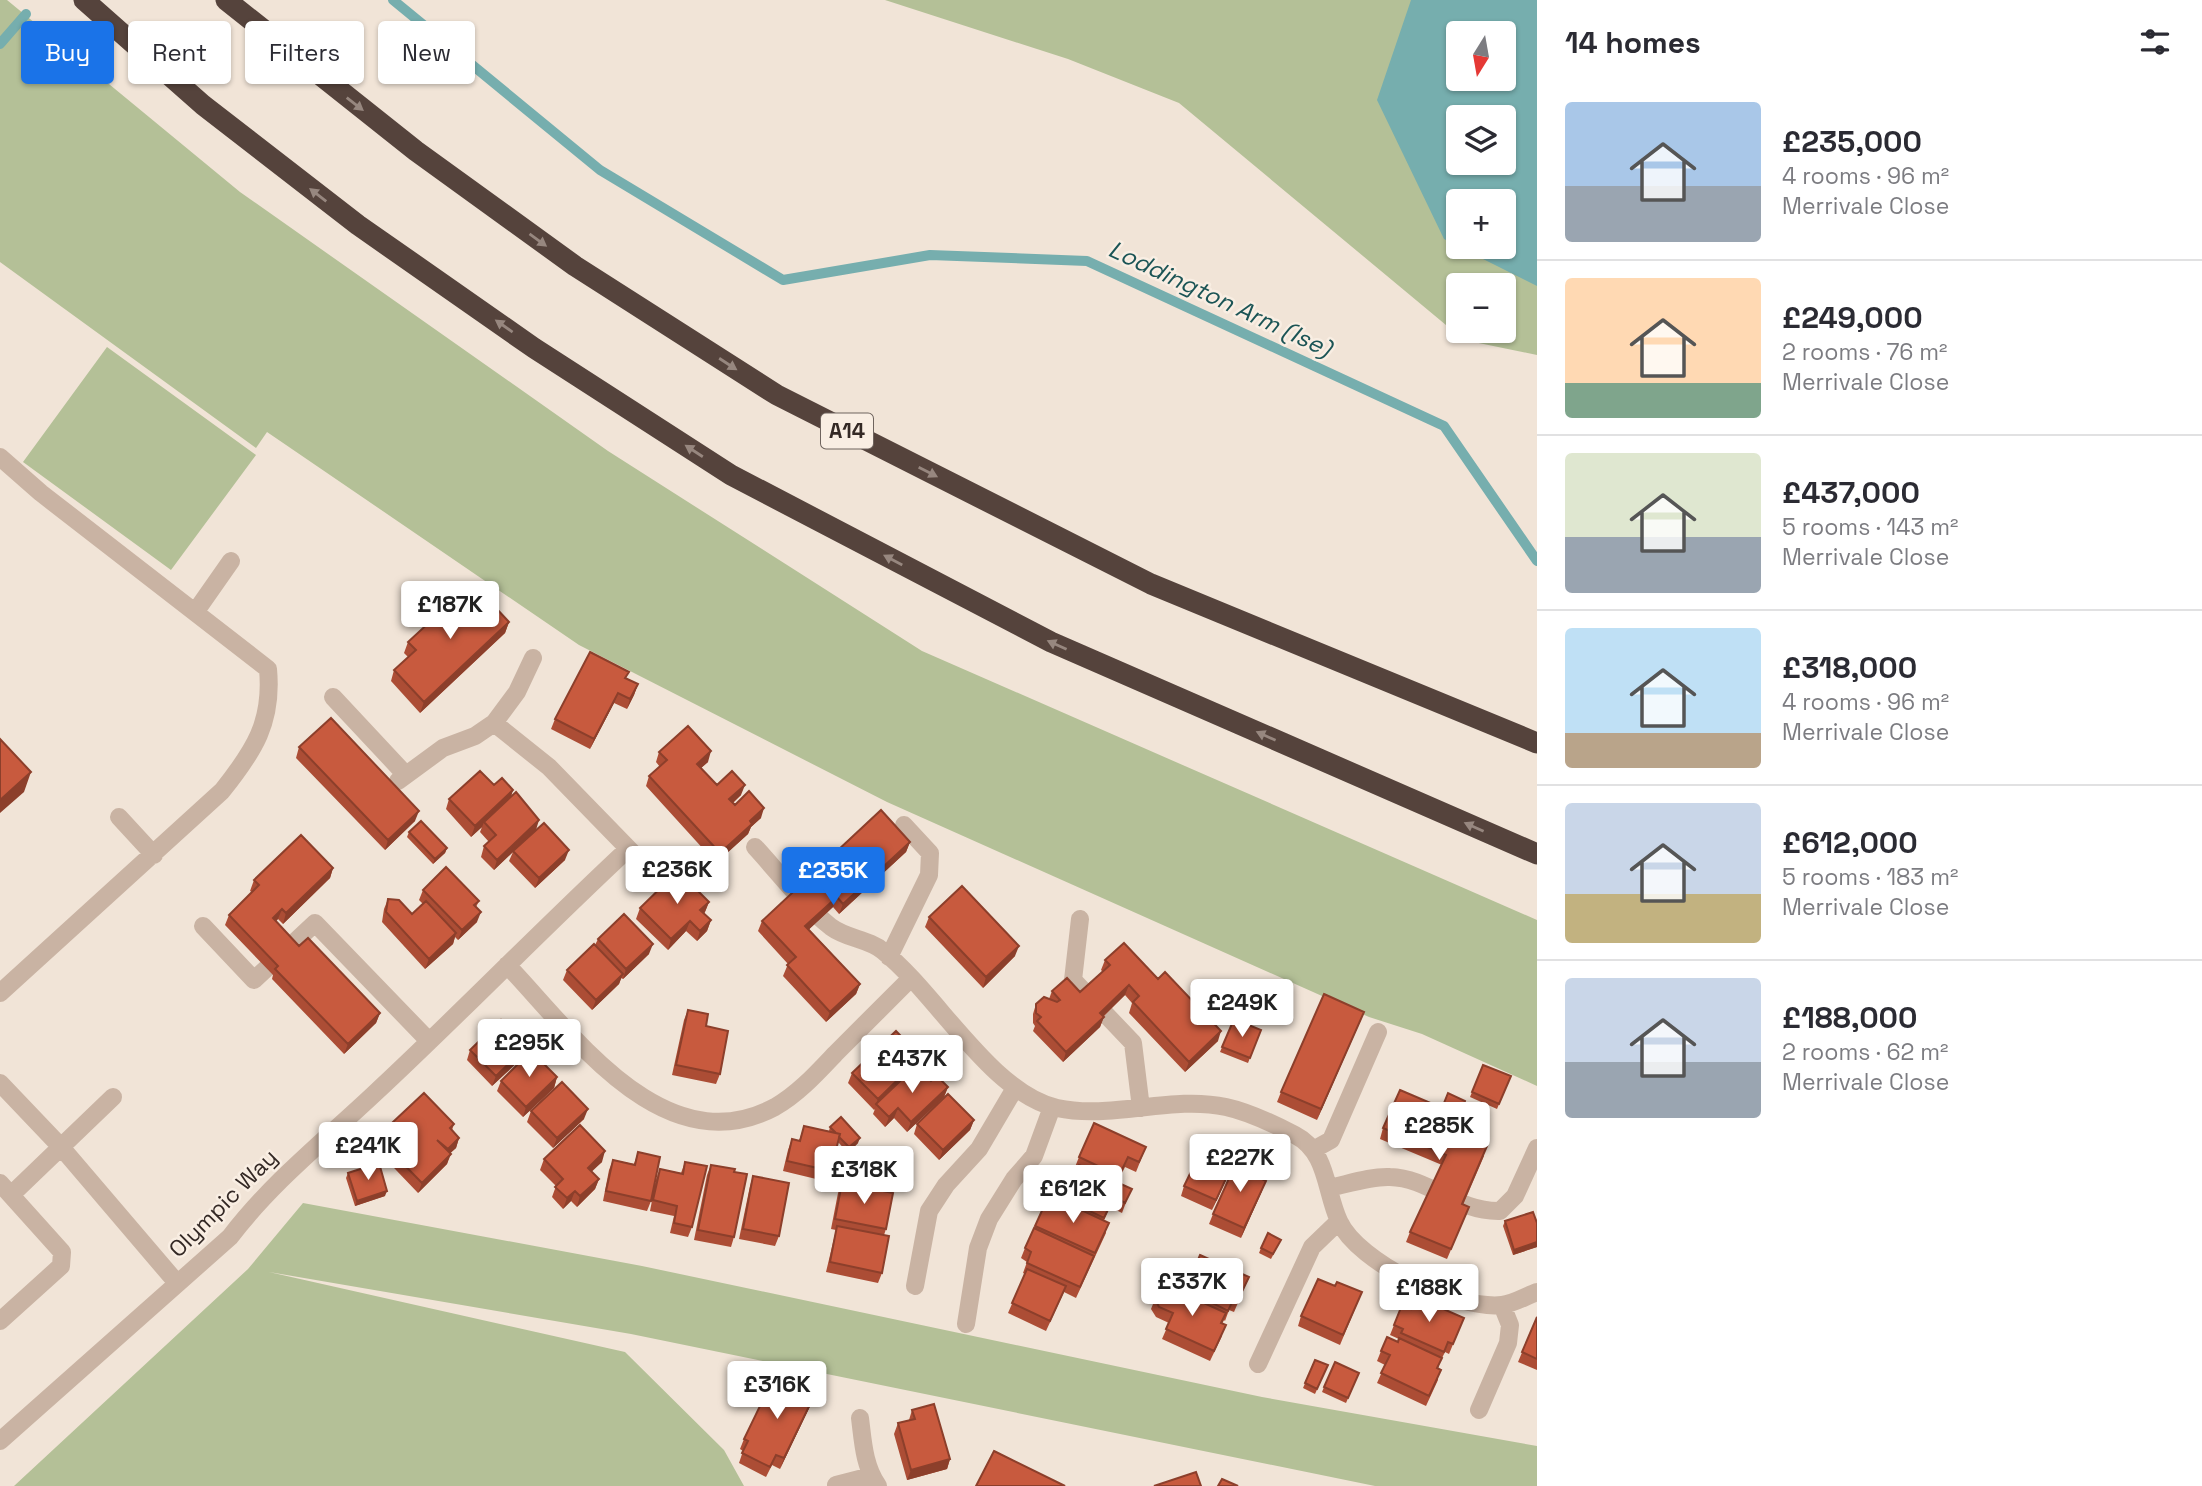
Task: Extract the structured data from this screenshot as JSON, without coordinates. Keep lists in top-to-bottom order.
{
  "streets": {
    "highway": ["A14"],
    "street": ["Olympic Way"]
  },
  "water": ["Loddington Arm (Ise)"],
  "north": "bottom",
  "page": {
    "heading": "14 homes",
    "map_buttons": ["+", "−"],
    "chip": [
      "Buy",
      "Rent",
      "Filters",
      "New"
    ],
    "list": [
      {
        "name": "£235,000",
        "note": "4 rooms · 96 m² · Merrivale Close"
      },
      {
        "name": "£249,000",
        "note": "2 rooms · 76 m² · Merrivale Close"
      },
      {
        "name": "£437,000",
        "note": "5 rooms · 143 m² · Merrivale Close"
      },
      {
        "name": "£318,000",
        "note": "4 rooms · 96 m² · Merrivale Close"
      },
      {
        "name": "£612,000",
        "note": "5 rooms · 183 m² · Merrivale Close"
      },
      {
        "name": "£188,000",
        "note": "2 rooms · 62 m² · Merrivale Close"
      }
    ],
    "price": [
      "£187K",
      "£236K",
      "£235K",
      "£249K",
      "£295K",
      "£437K",
      "£285K",
      "£241K",
      "£227K",
      "£318K",
      "£612K",
      "£337K",
      "£188K",
      "£316K"
    ]
  }
}
